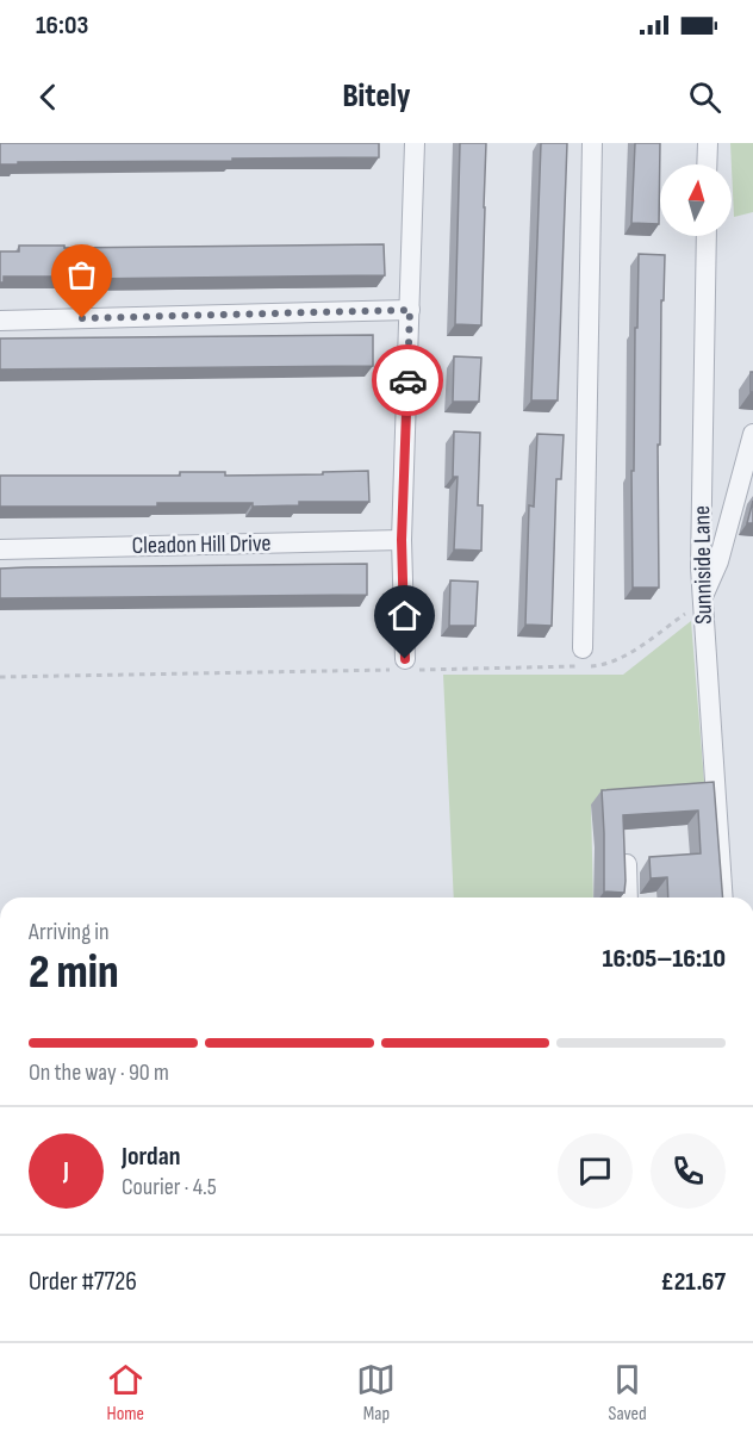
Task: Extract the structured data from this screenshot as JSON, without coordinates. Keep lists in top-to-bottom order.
{
  "streets": {
    "street": ["Cleadon Hill Drive", "Sunniside Lane"]
  },
  "north": "top",
  "page": {
    "status": "16:03",
    "header": "Bitely",
    "heading": ["2 min", "Arriving in", "16:05–16:10"],
    "panel": [
      "Jordan",
      "Courier · 4.5",
      "Order #7726",
      "£21.67"
    ],
    "bar": "On the way · 90 m",
    "round": "J",
    "tabs": ["Home", "Map", "Saved"]
  }
}
